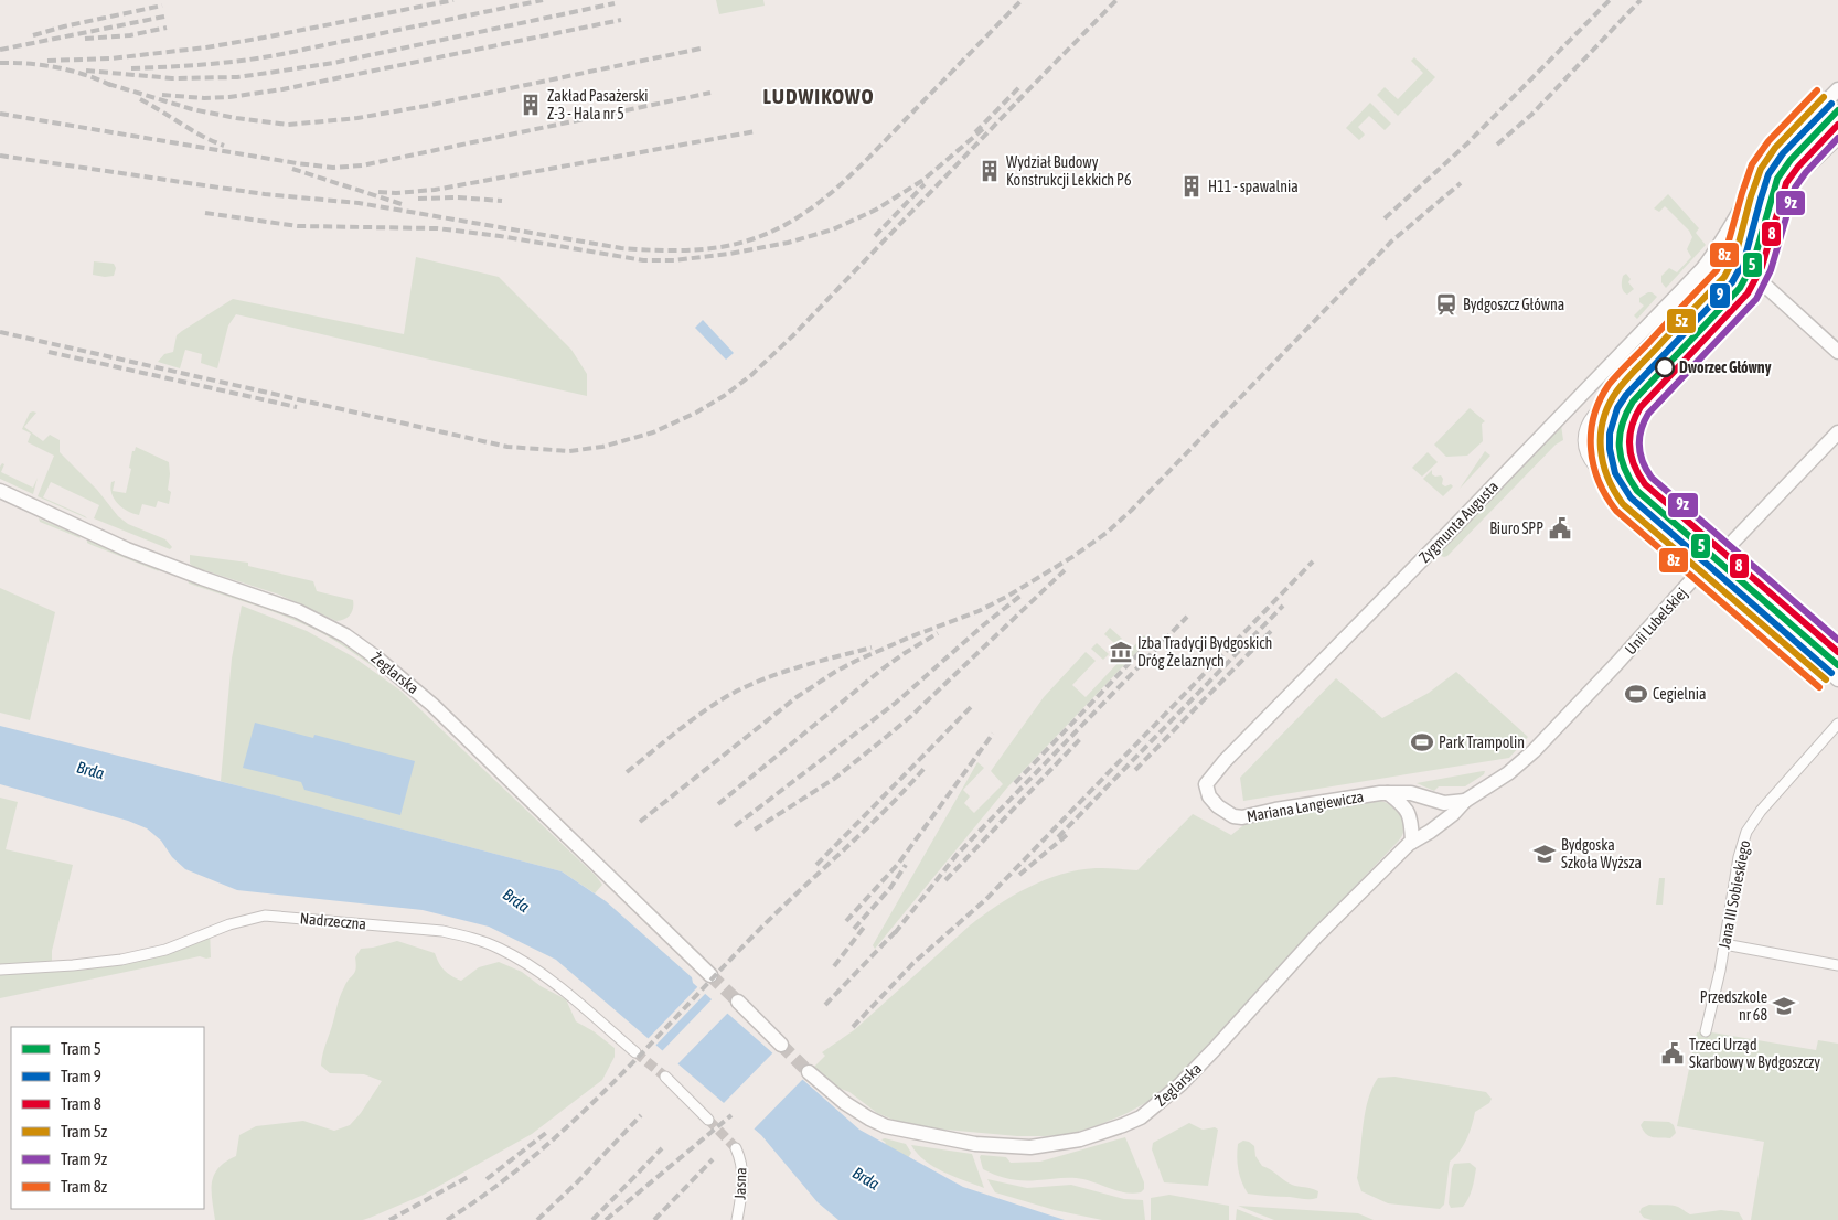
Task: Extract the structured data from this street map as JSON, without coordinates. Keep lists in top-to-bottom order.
{
  "streets": {
    "street": [
      "Zygmunta Augusta",
      "Unii Lubelskiej",
      "Żeglarska",
      "Mariana Langiewicza",
      "Jana III Sobieskiego",
      "Nadrzeczna",
      "Jasna"
    ]
  },
  "crossings": [
    ["Zygmunta Augusta", "Mariana Langiewicza"],
    ["Unii Lubelskiej", "Żeglarska"],
    ["Unii Lubelskiej", "Mariana Langiewicza"],
    ["Żeglarska", "Mariana Langiewicza"]
  ],
  "districts": ["LUDWIKOWO"],
  "water": ["Brda"],
  "places": {
    "building": ["Zakład Pasażerski Z-3 - Hala nr 5", "Wydział Budowy Konstrukcji Lekkich P6", "H11 - spawalnia"],
    "station": ["Bydgoszcz Główna"],
    "other": ["Dworzec Główny"],
    "public building": ["Biuro SPP", "Trzeci Urząd Skarbowy w Bydgoszczy"],
    "museum": ["Izba Tradycji Bydgoskich Dróg Żelaznych"],
    "sports": ["Cegielnia", "Park Trampolin"],
    "school or university": ["Bydgoska Szkoła Wyższa", "Przedszkole nr 68"]
  },
  "lines": [
    "tram line 8z",
    "tram line 5z",
    "tram line 9",
    "tram line 5",
    "tram line 8",
    "tram line 9z"
  ],
  "legend": [
    "Tram 5",
    "Tram 9",
    "Tram 8",
    "Tram 5z",
    "Tram 9z",
    "Tram 8z"
  ]
}
